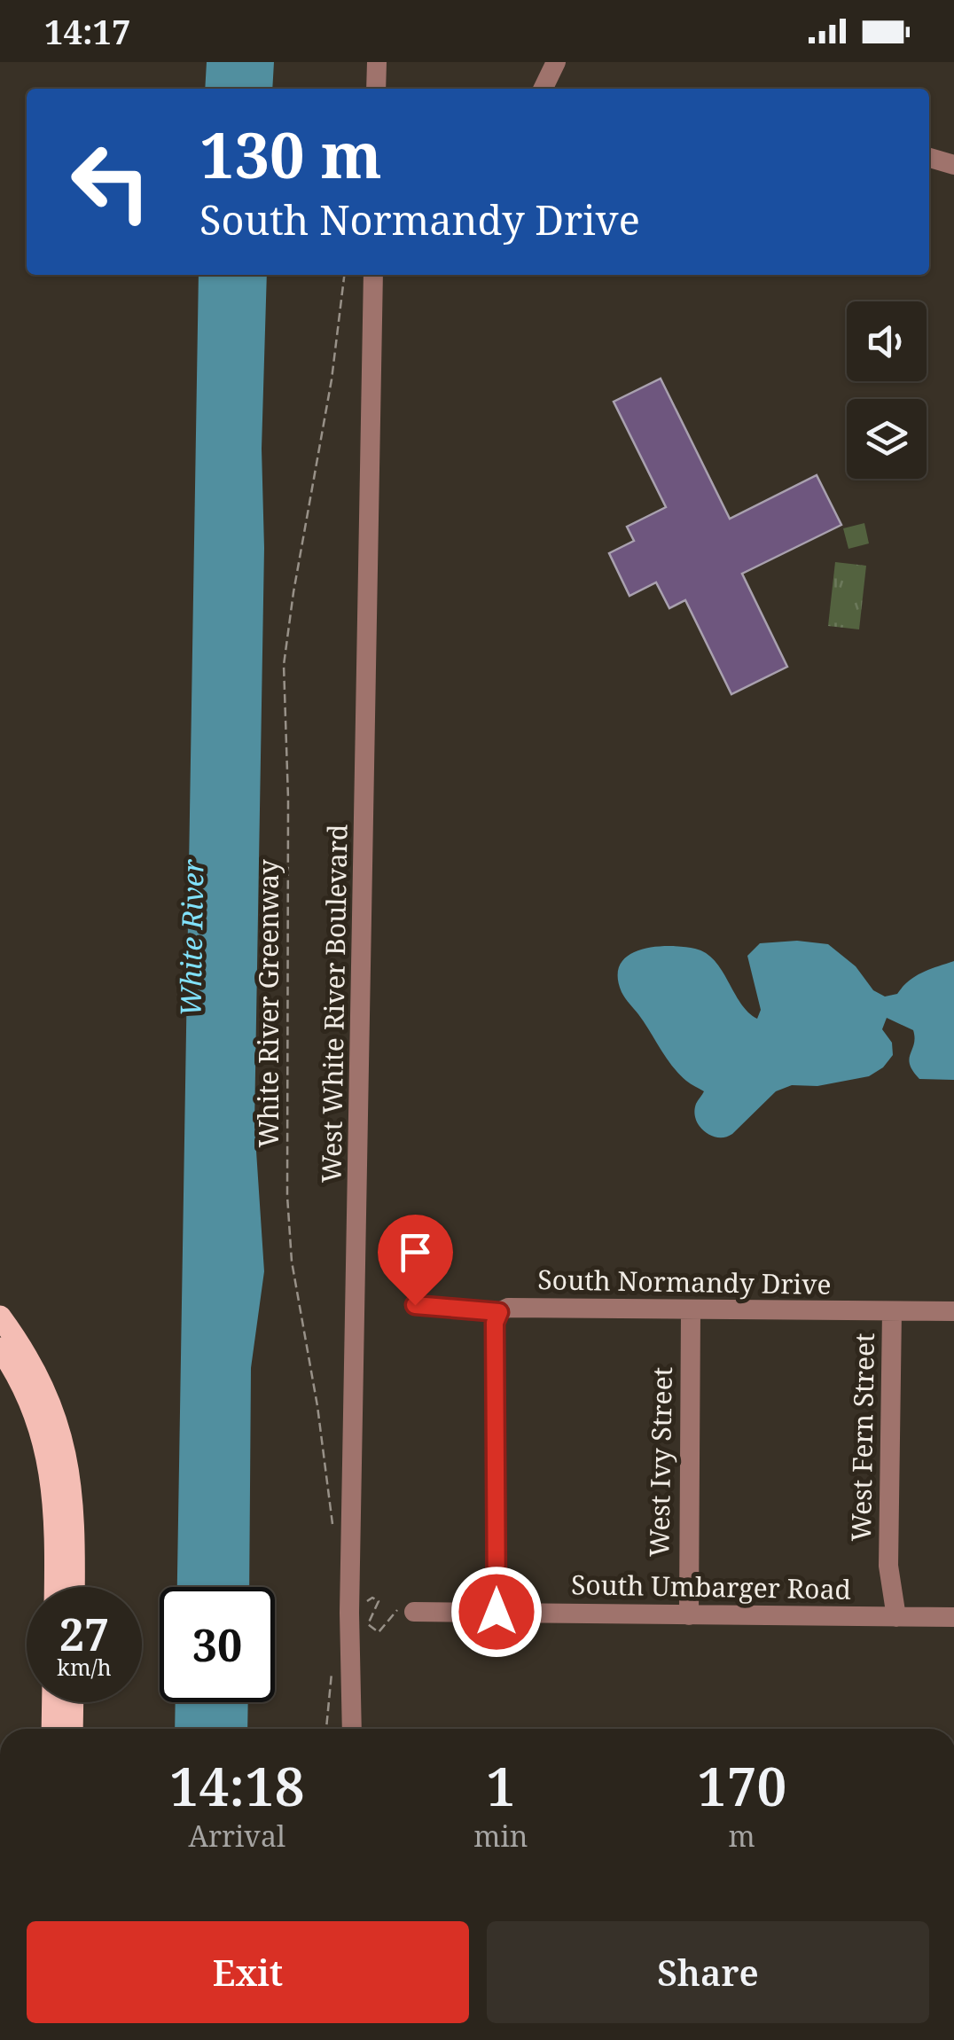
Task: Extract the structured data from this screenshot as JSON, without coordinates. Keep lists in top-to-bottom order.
{
  "streets": {
    "street": [
      "West White River Boulevard",
      "South Normandy Drive",
      "West Fern Street",
      "West Ivy Street",
      "South Umbarger Road"
    ],
    "path": ["White River Greenway"]
  },
  "crossings": [
    ["South Normandy Drive", "West Fern Street"],
    ["South Normandy Drive", "West Ivy Street"],
    ["West Fern Street", "South Umbarger Road"],
    ["West Ivy Street", "South Umbarger Road"]
  ],
  "water": ["White River"],
  "page": {
    "status": "14:17",
    "turn": ["130 m", "South Normandy Drive"],
    "speed": "27 km/h",
    "limit": "30",
    "eta": [
      "14:18",
      "Arrival",
      "1",
      "min",
      "170",
      "m"
    ],
    "buttons": ["Exit", "Share"]
  }
}
